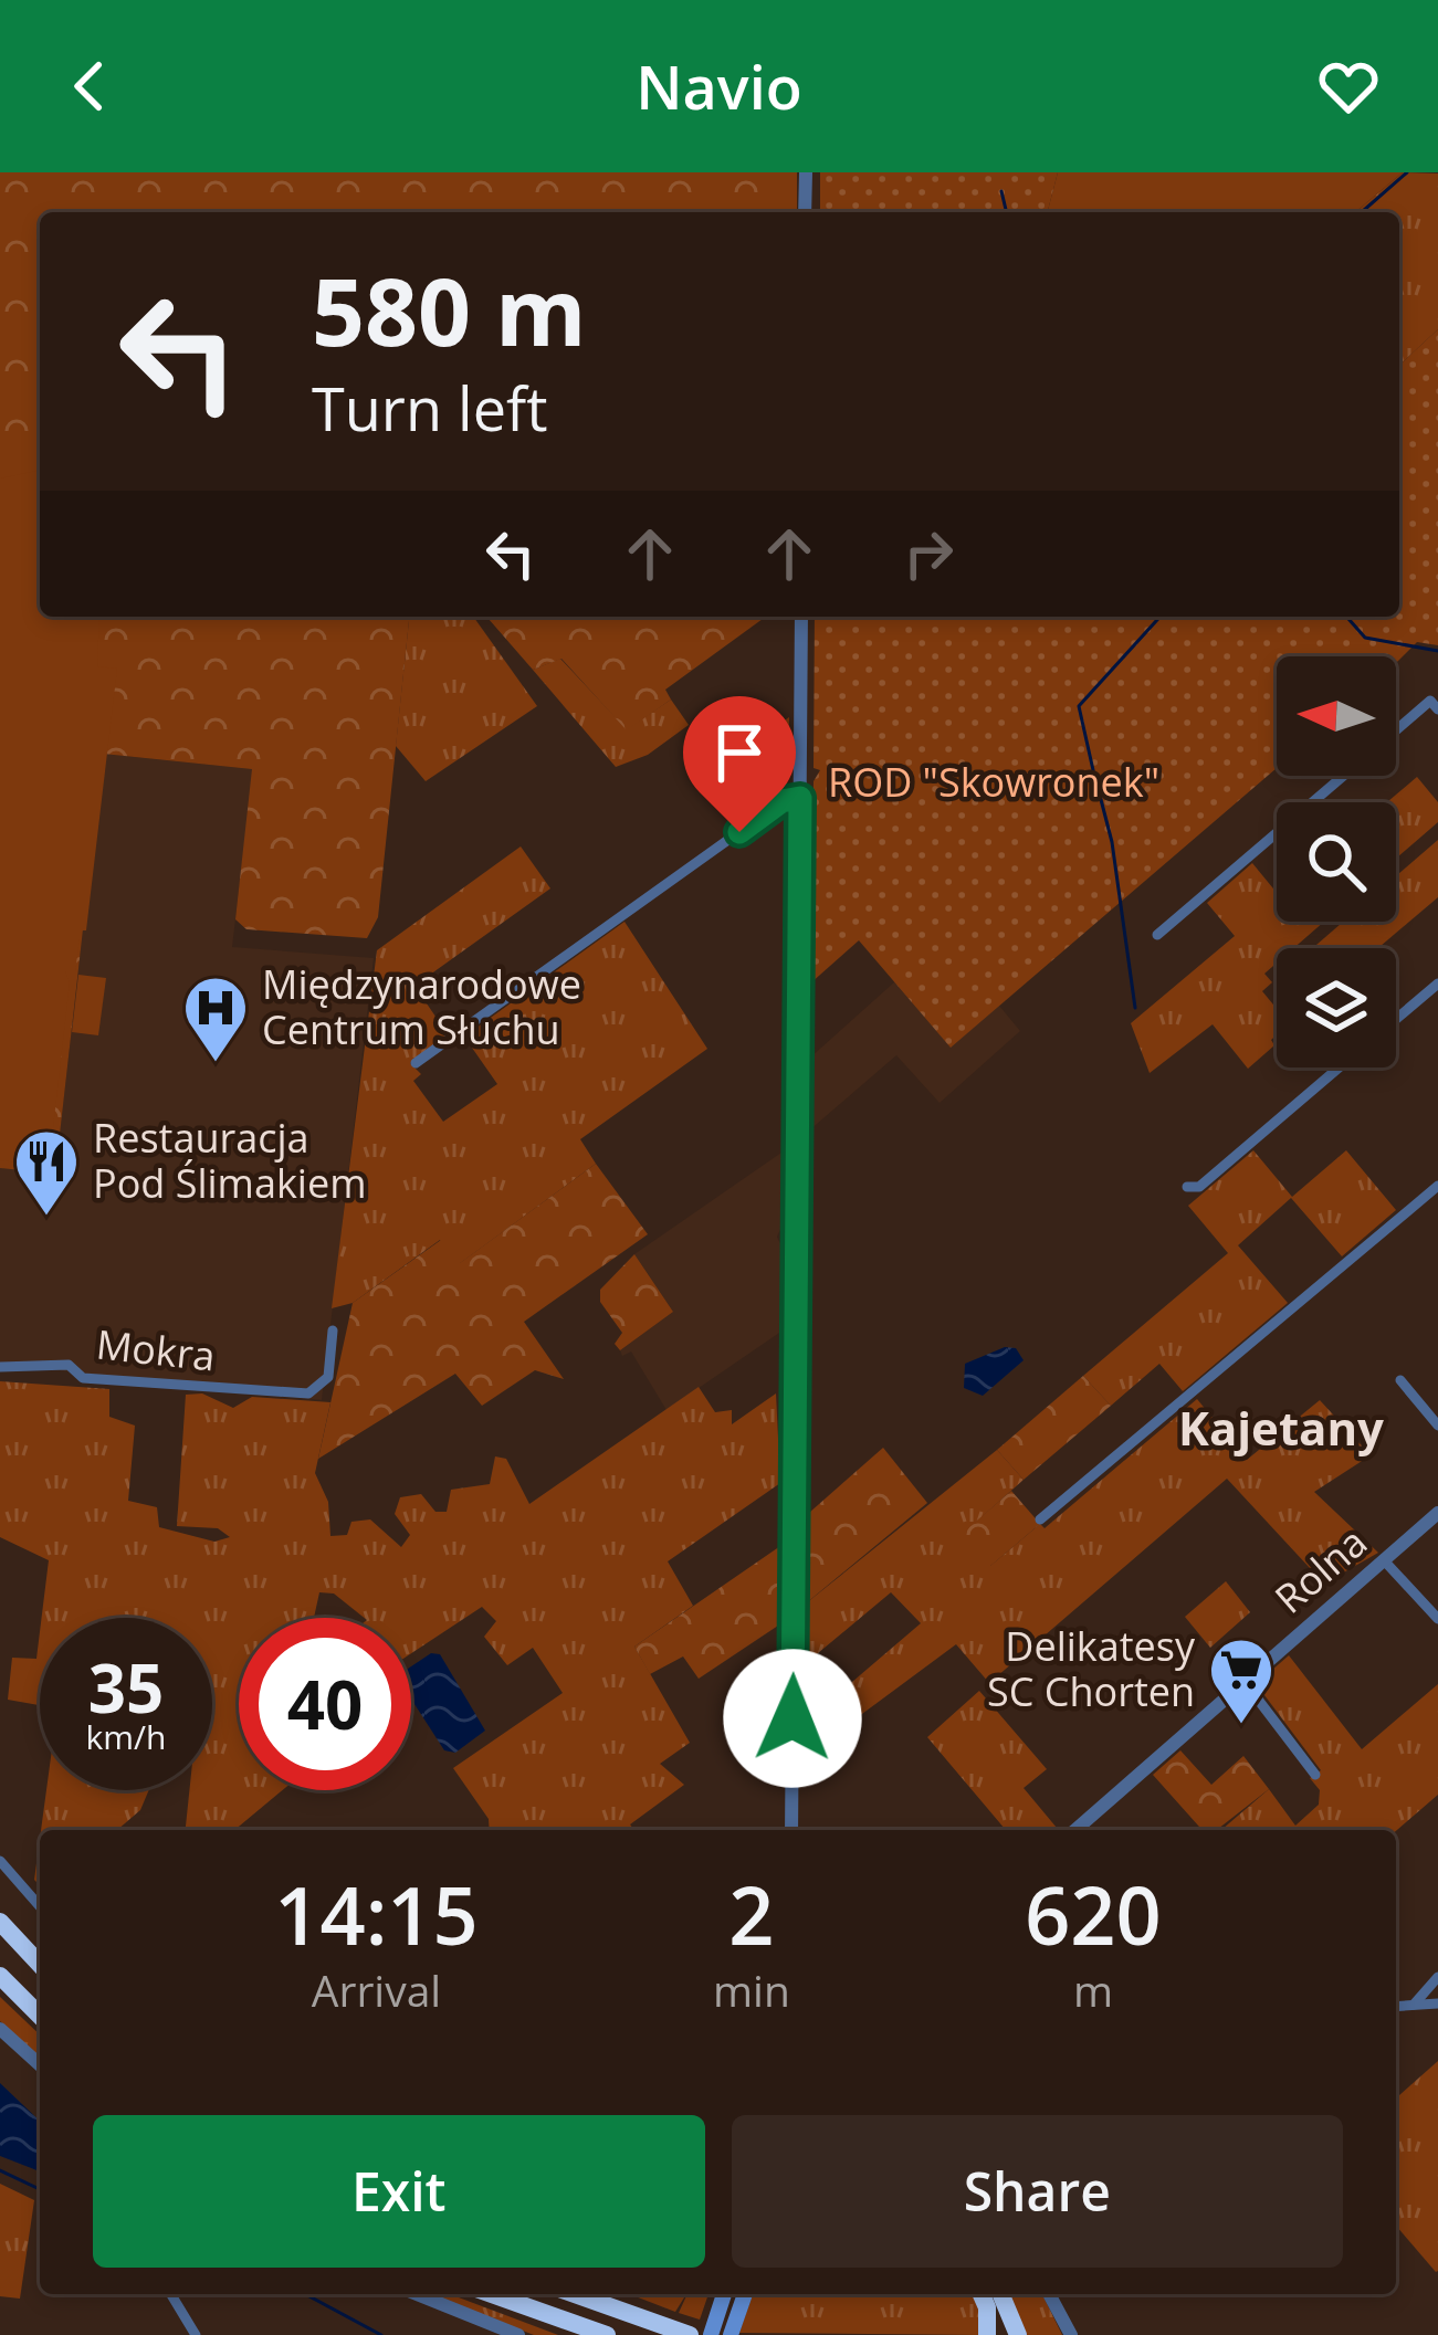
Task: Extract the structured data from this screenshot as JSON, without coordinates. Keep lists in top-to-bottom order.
{
  "streets": {
    "street": ["Mokra", "Rolna"]
  },
  "districts": ["Kajetany"],
  "parks": ["ROD \"Skowronek\""],
  "places": {
    "hospital": ["Międzynarodowe Centrum Słuchu"],
    "restaurant": ["Restauracja Pod Ślimakiem"],
    "supermarket": ["Delikatesy SC Chorten"]
  },
  "north": "left",
  "page": {
    "header": "Navio",
    "turn": ["580 m", "Turn left"],
    "speed": "35 km/h",
    "limit": "40",
    "eta": [
      "14:15",
      "Arrival",
      "2",
      "min",
      "620",
      "m"
    ],
    "buttons": ["Exit", "Share"]
  }
}
